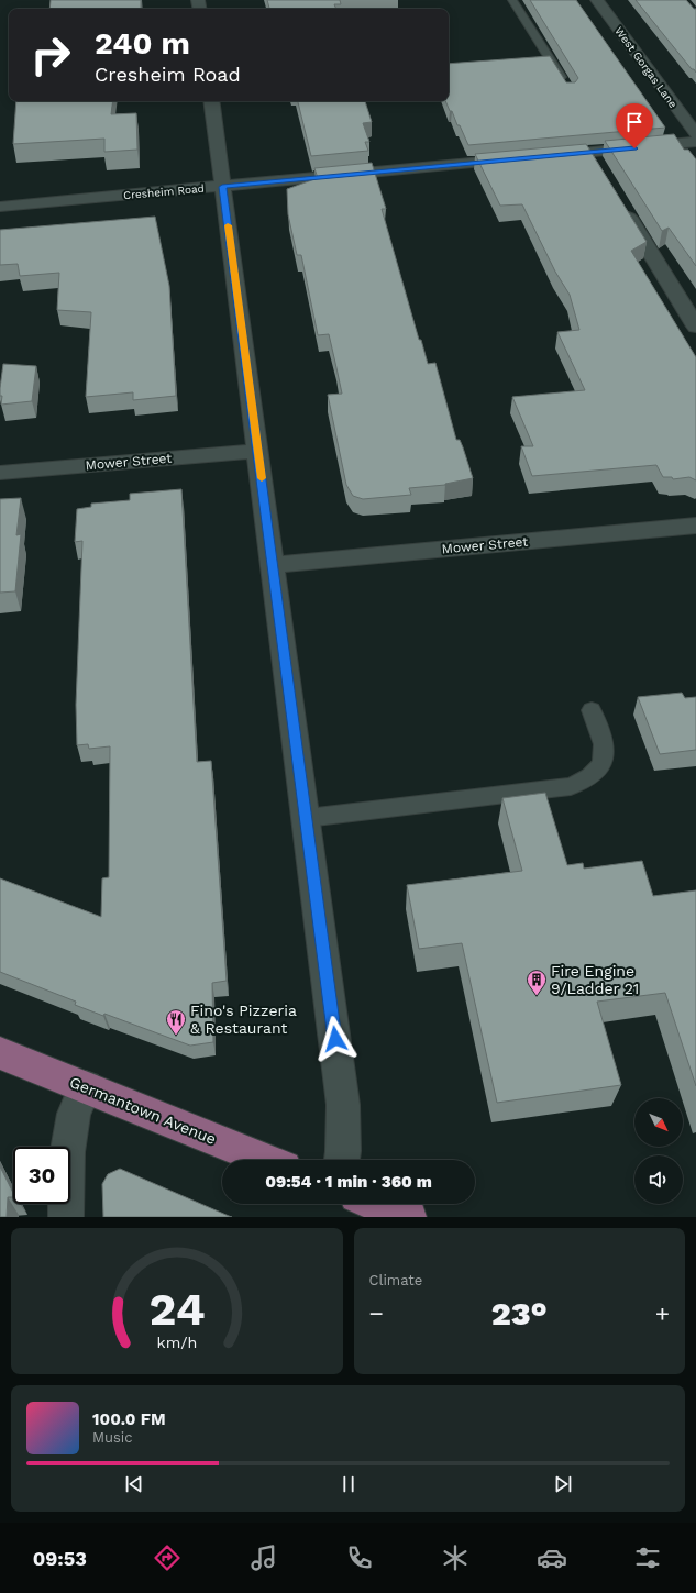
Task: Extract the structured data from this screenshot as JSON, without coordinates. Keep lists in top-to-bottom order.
{
  "streets": {
    "main road": ["Germantown Avenue"],
    "street": ["West Gorgas Lane", "Cresheim Road", "Mower Street"]
  },
  "places": {
    "building": ["Fire Engine 9/Ladder 21"],
    "restaurant": ["Fino's Pizzeria & Restaurant"]
  },
  "north": "bottom right",
  "page": {
    "turn": ["240 m", "Cresheim Road"],
    "limit": "30",
    "trip": "09:54 · 1 min · 360 m",
    "tile": "Climate",
    "heat": ["−", "23°", "+"],
    "song": ["100.0 FM", "Music"],
    "tabs": "09:53",
    "gauge": ["24", "km/h"]
  }
}
